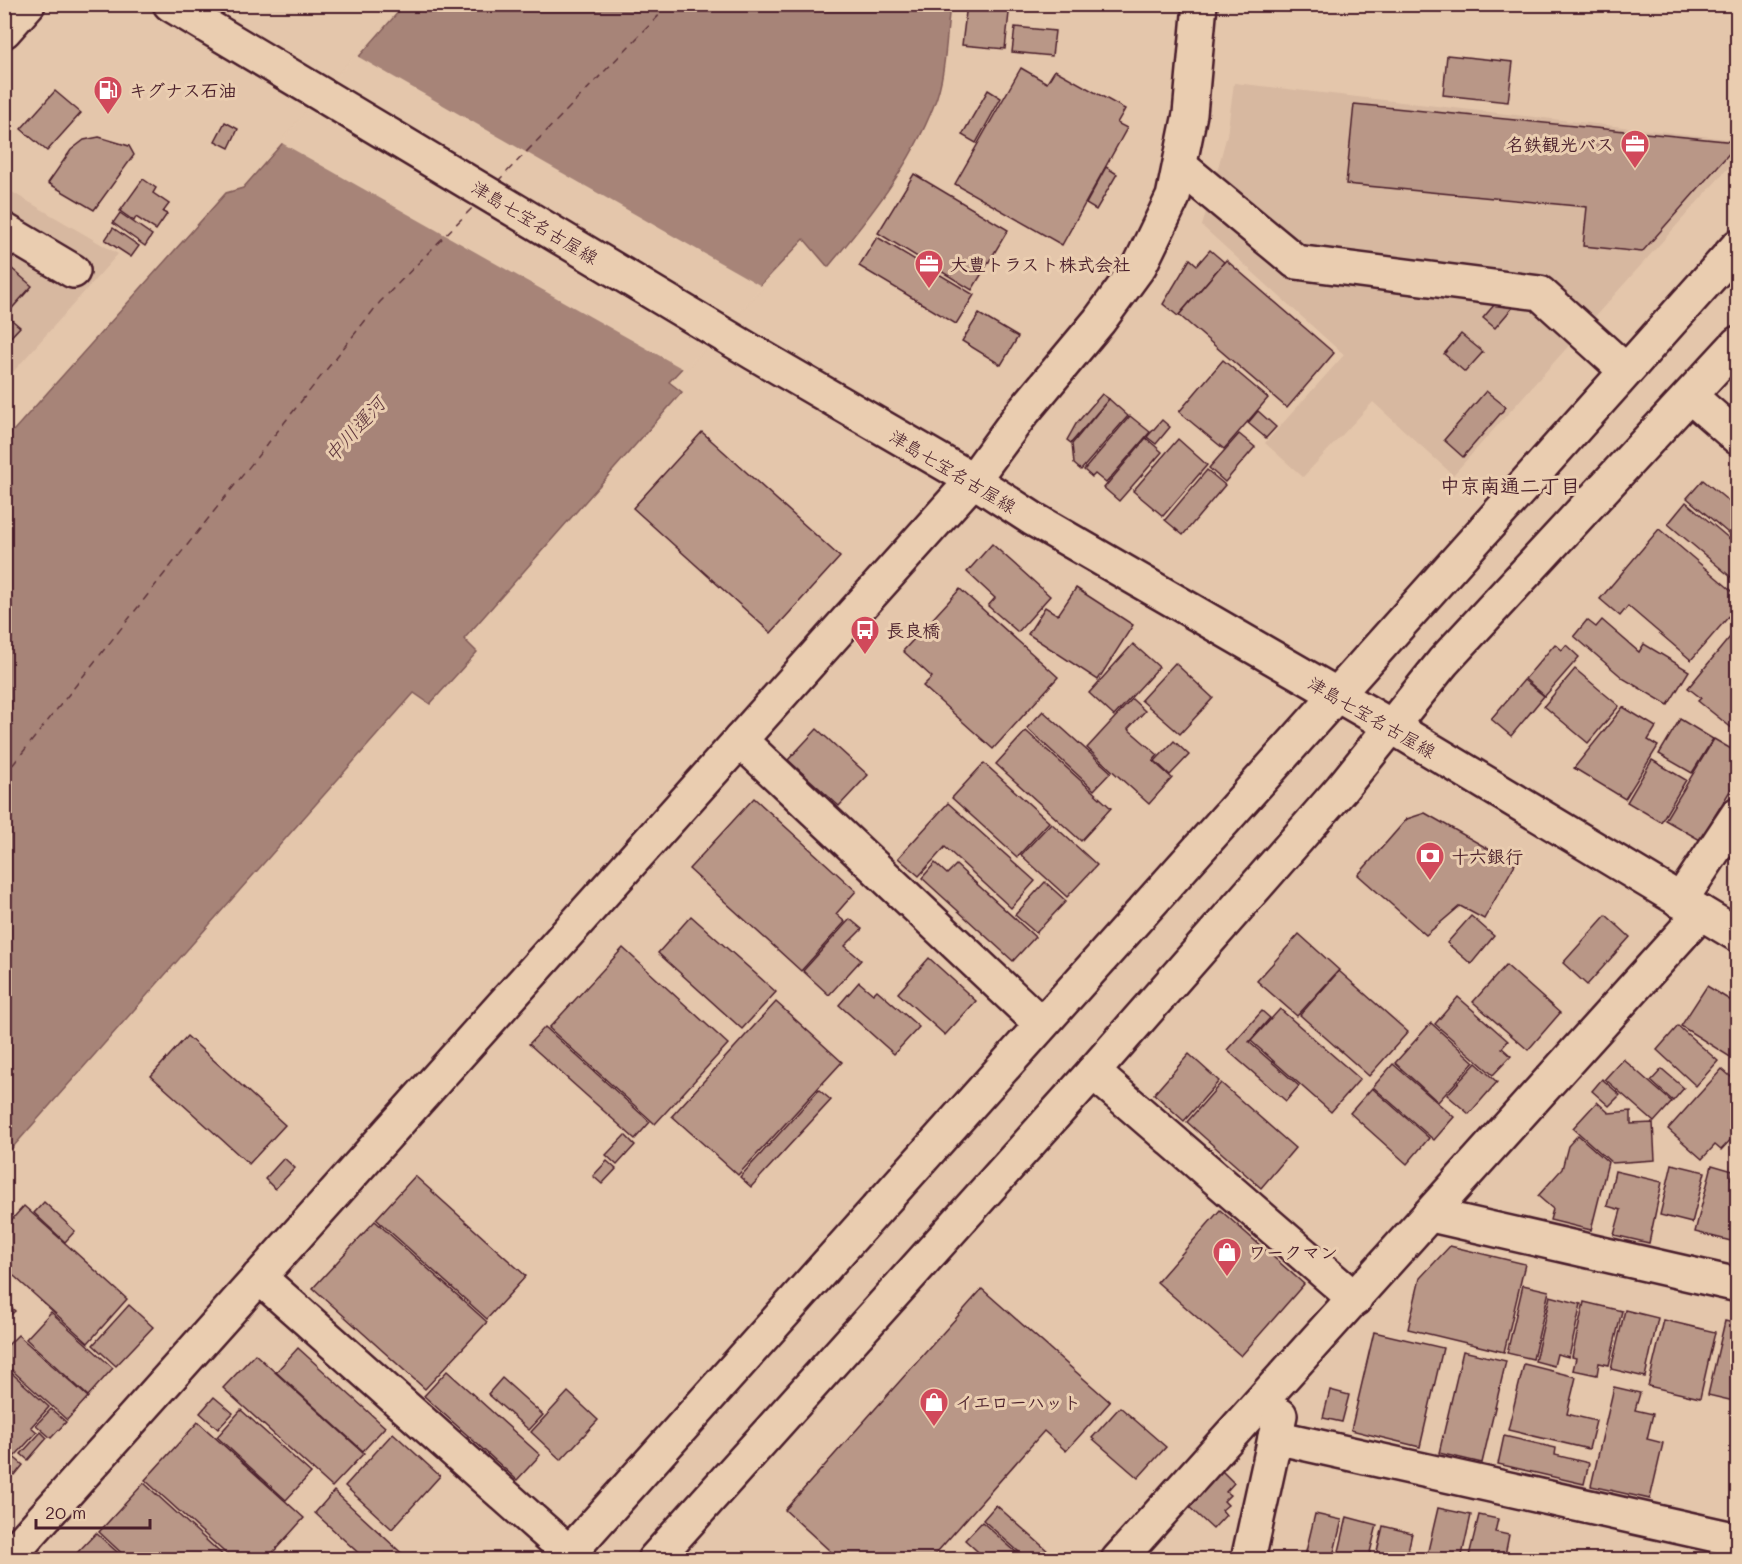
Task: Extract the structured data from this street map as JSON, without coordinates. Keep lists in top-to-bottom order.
{
  "streets": {
    "street": ["津島七宝名古屋線"]
  },
  "districts": ["中京南通二丁目"],
  "water": ["中川運河"],
  "places": {
    "fuel station": ["キグナス石油"],
    "office": ["名鉄観光バス", "大豊トラスト株式会社"],
    "bus stop": ["長良橋"],
    "bank": ["十六銀行"],
    "shop": ["ワークマン", "イエローハット"]
  },
  "scale_bar": "20 m"
}
